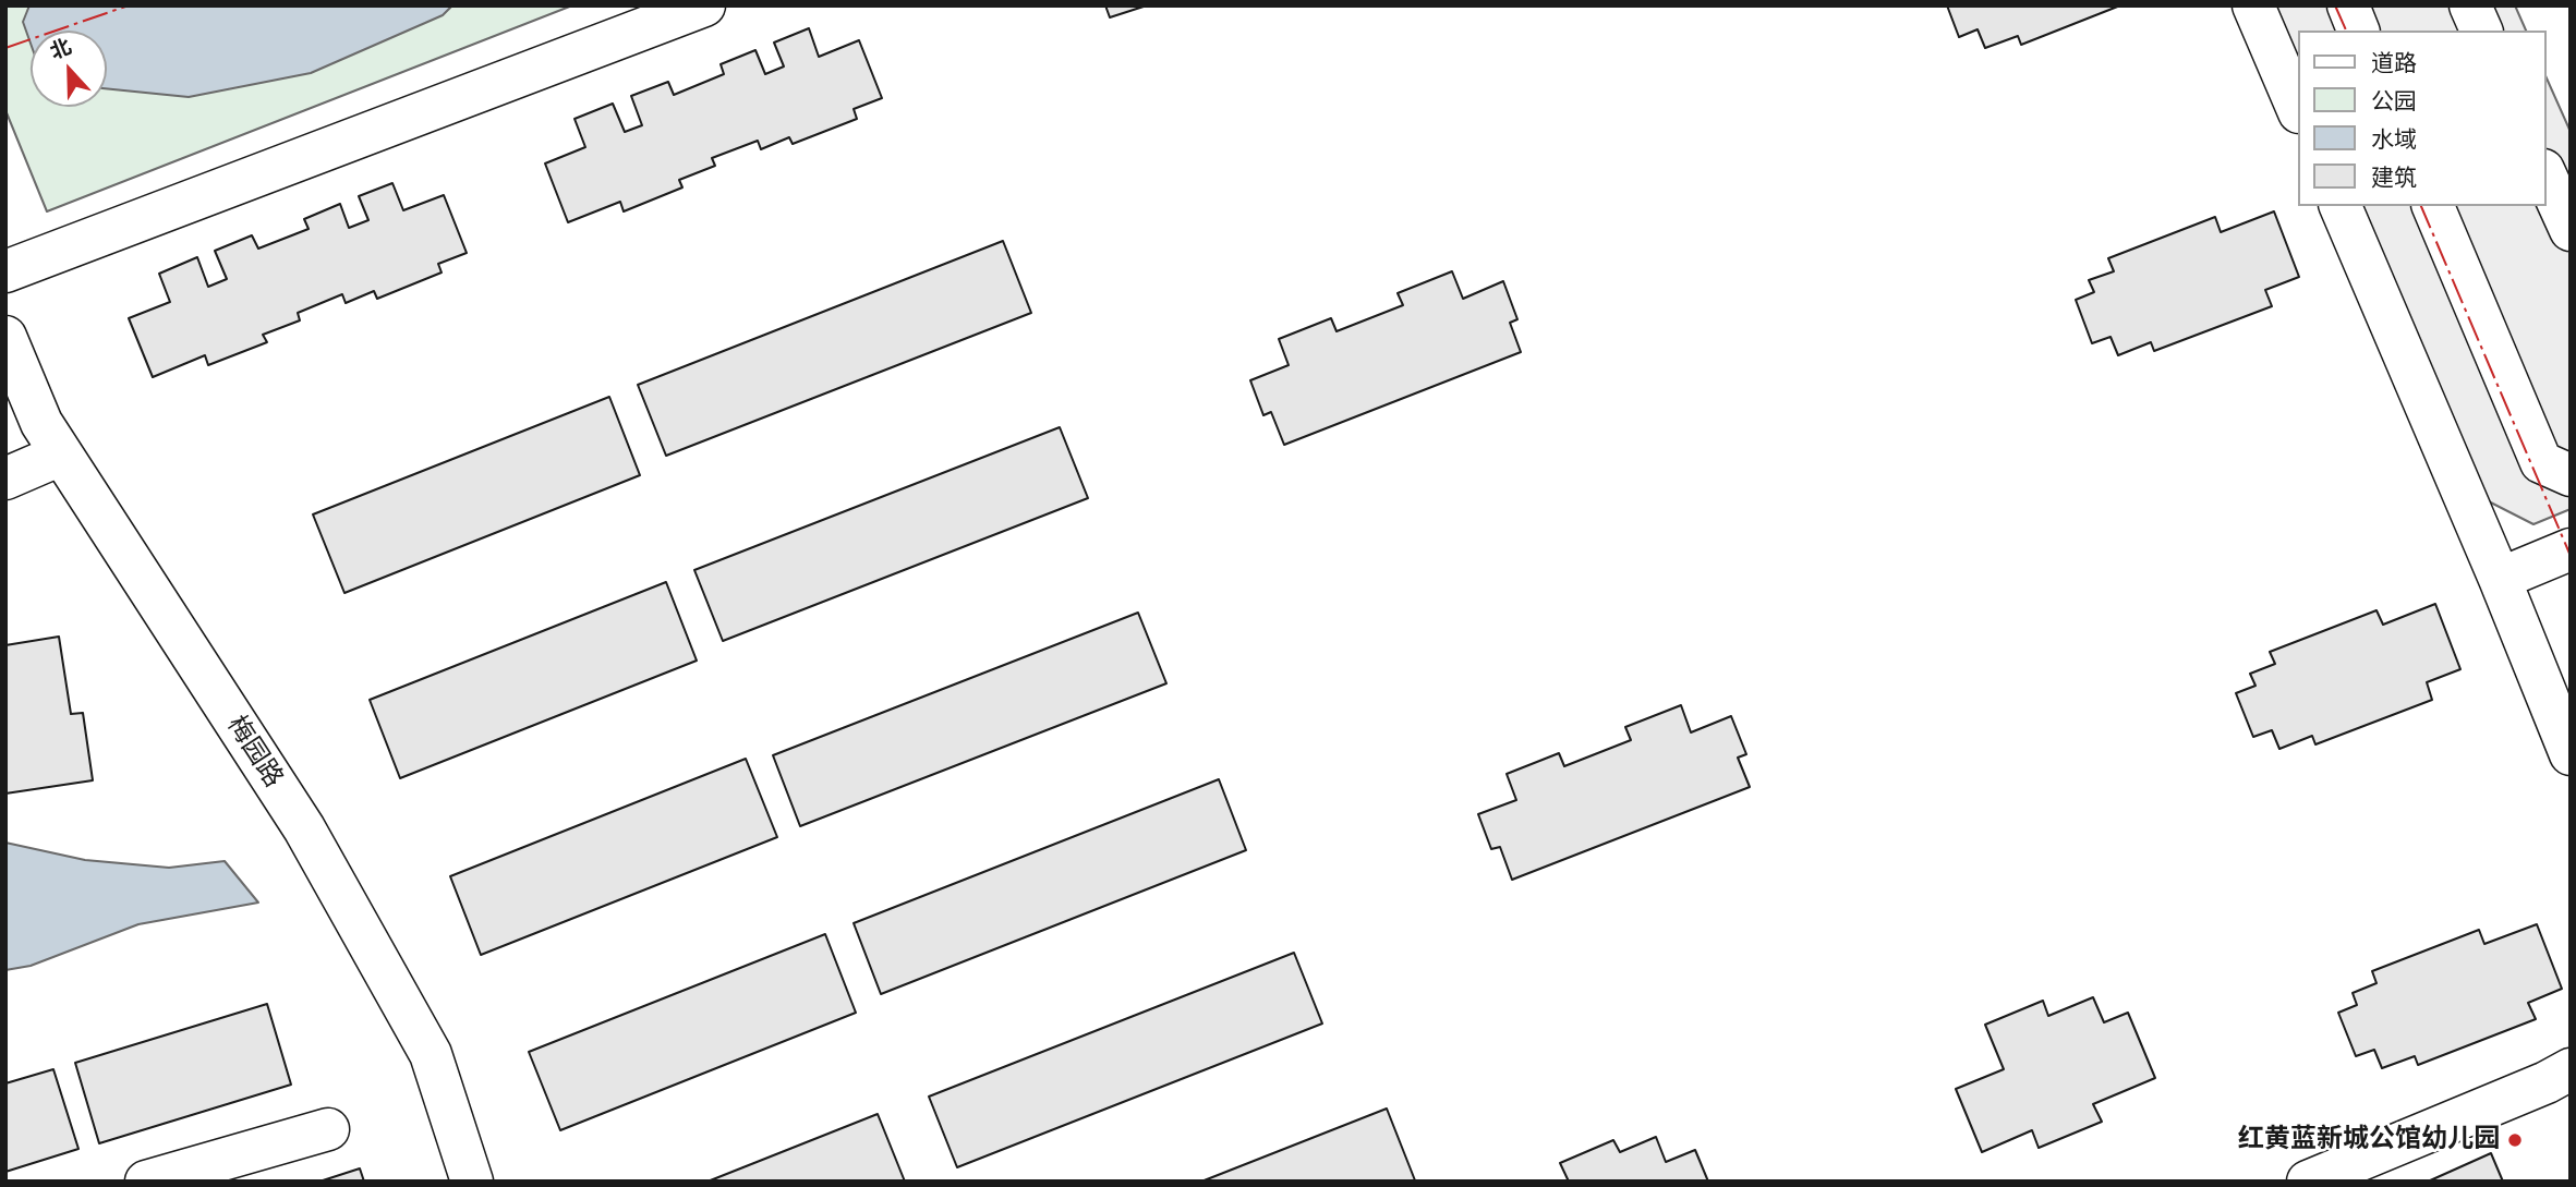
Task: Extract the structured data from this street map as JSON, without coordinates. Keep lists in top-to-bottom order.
{
  "streets": {
    "street": ["梅园路"]
  },
  "places": ["红黄蓝新城公馆幼儿园"],
  "legend": [
    "道路",
    "公园",
    "水域",
    "建筑"
  ],
  "north": "top"
}
